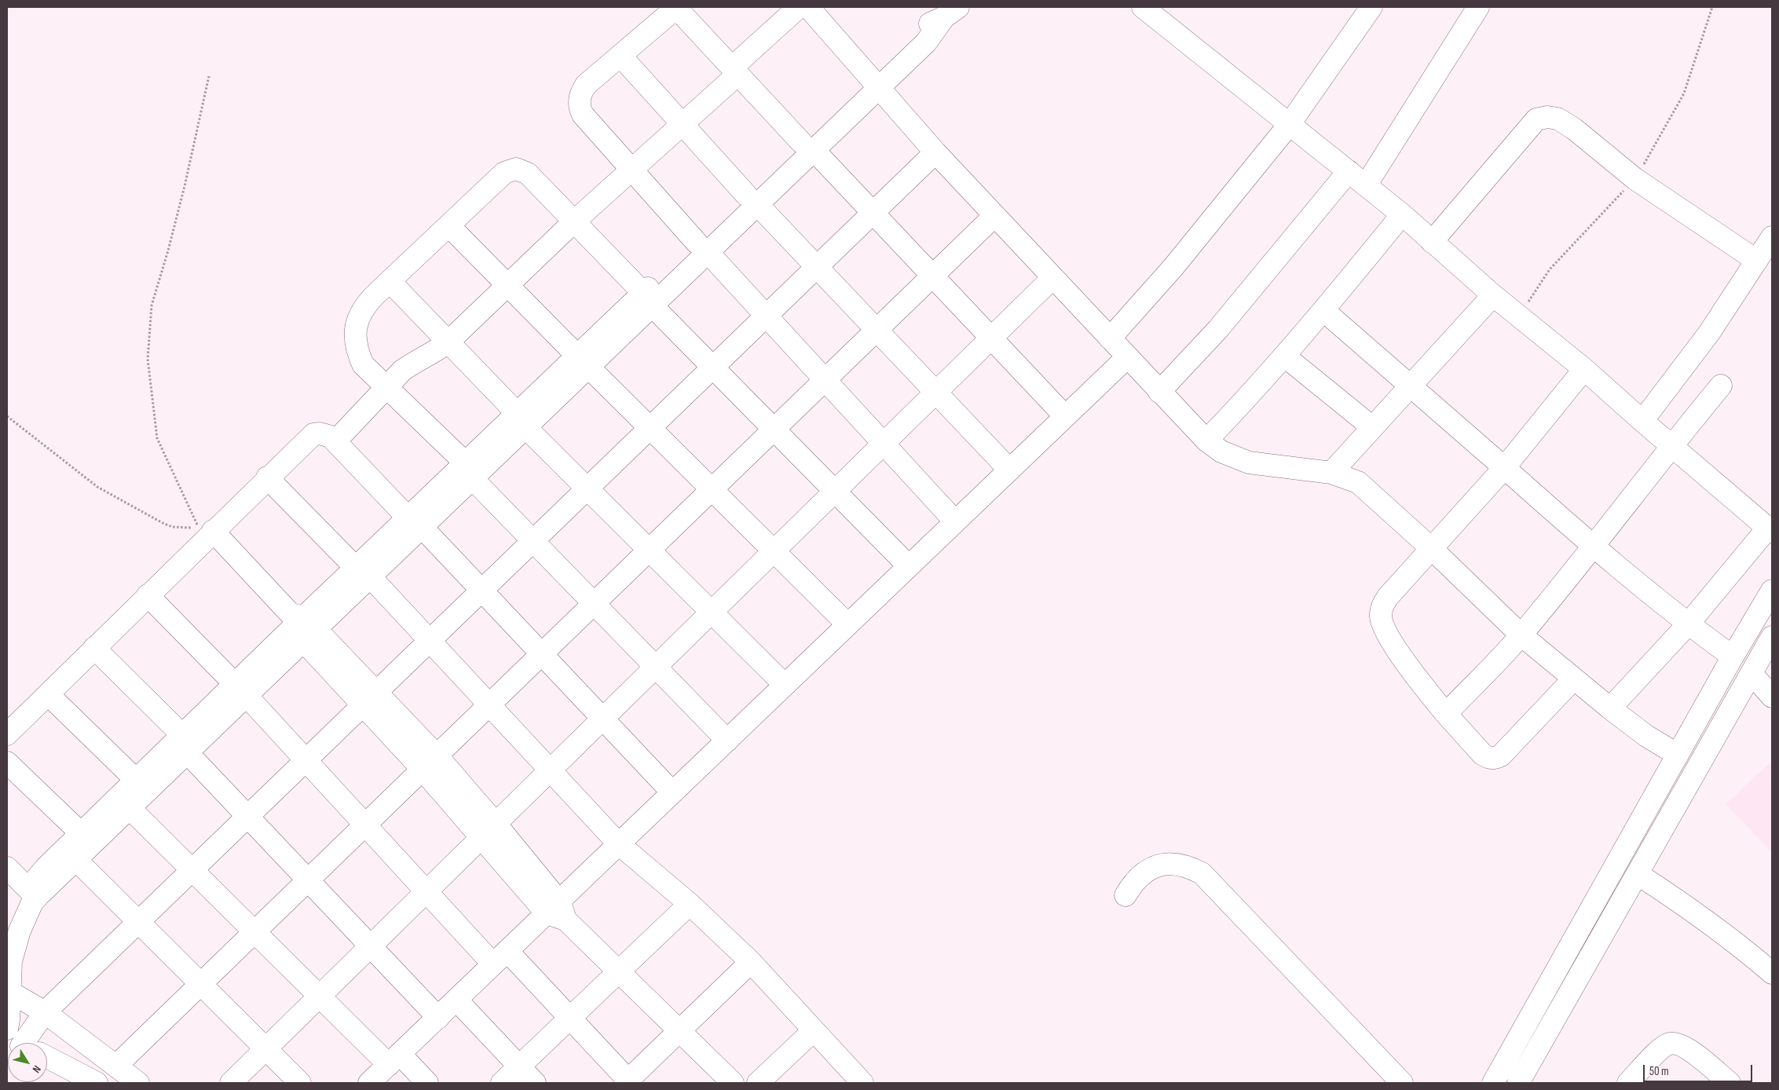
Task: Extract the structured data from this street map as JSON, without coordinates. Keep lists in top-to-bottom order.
{
  "scale_bar": "50 m",
  "north": "bottom right"
}
